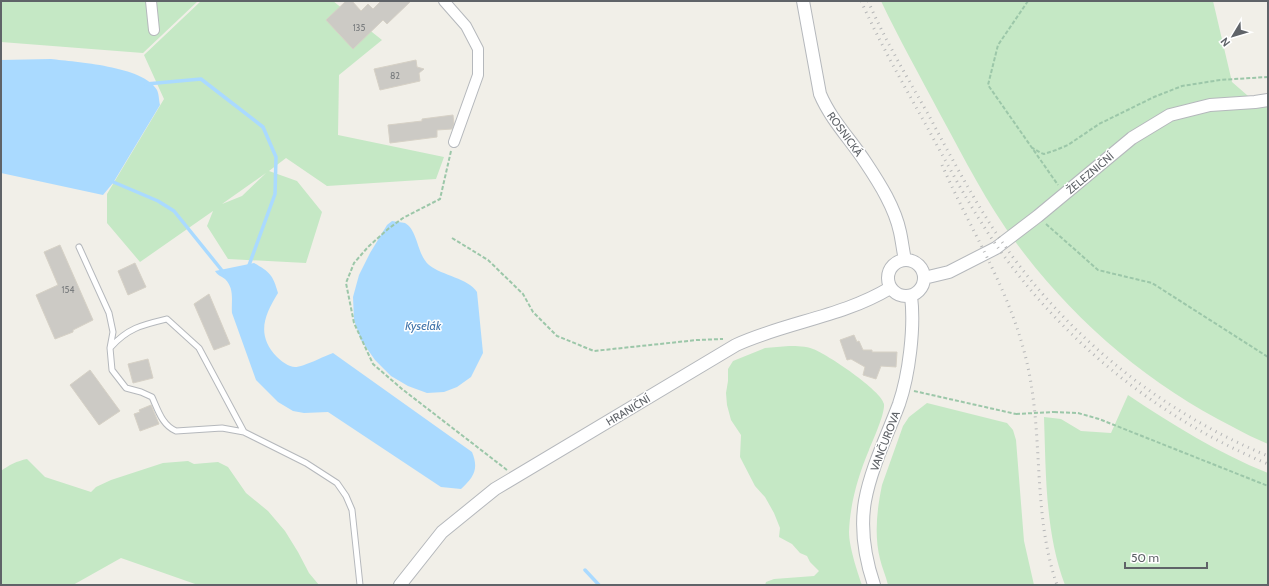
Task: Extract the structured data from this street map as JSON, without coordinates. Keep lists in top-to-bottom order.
{
  "streets": {
    "street": [
      "ROSNICKÁ",
      "ŽELEZNIČNÍ",
      "HRANIČNÍ",
      "VANČUROVA"
    ]
  },
  "crossings": [
    ["ROSNICKÁ", "ŽELEZNIČNÍ"],
    ["ROSNICKÁ", "HRANIČNÍ"],
    ["ROSNICKÁ", "VANČUROVA"],
    ["ŽELEZNIČNÍ", "HRANIČNÍ"],
    ["ŽELEZNIČNÍ", "VANČUROVA"],
    ["HRANIČNÍ", "VANČUROVA"]
  ],
  "water": ["Kyselák"],
  "house_numbers": ["135", "82", "154"],
  "scale_bar": "50 m",
  "north": "bottom left"
}
